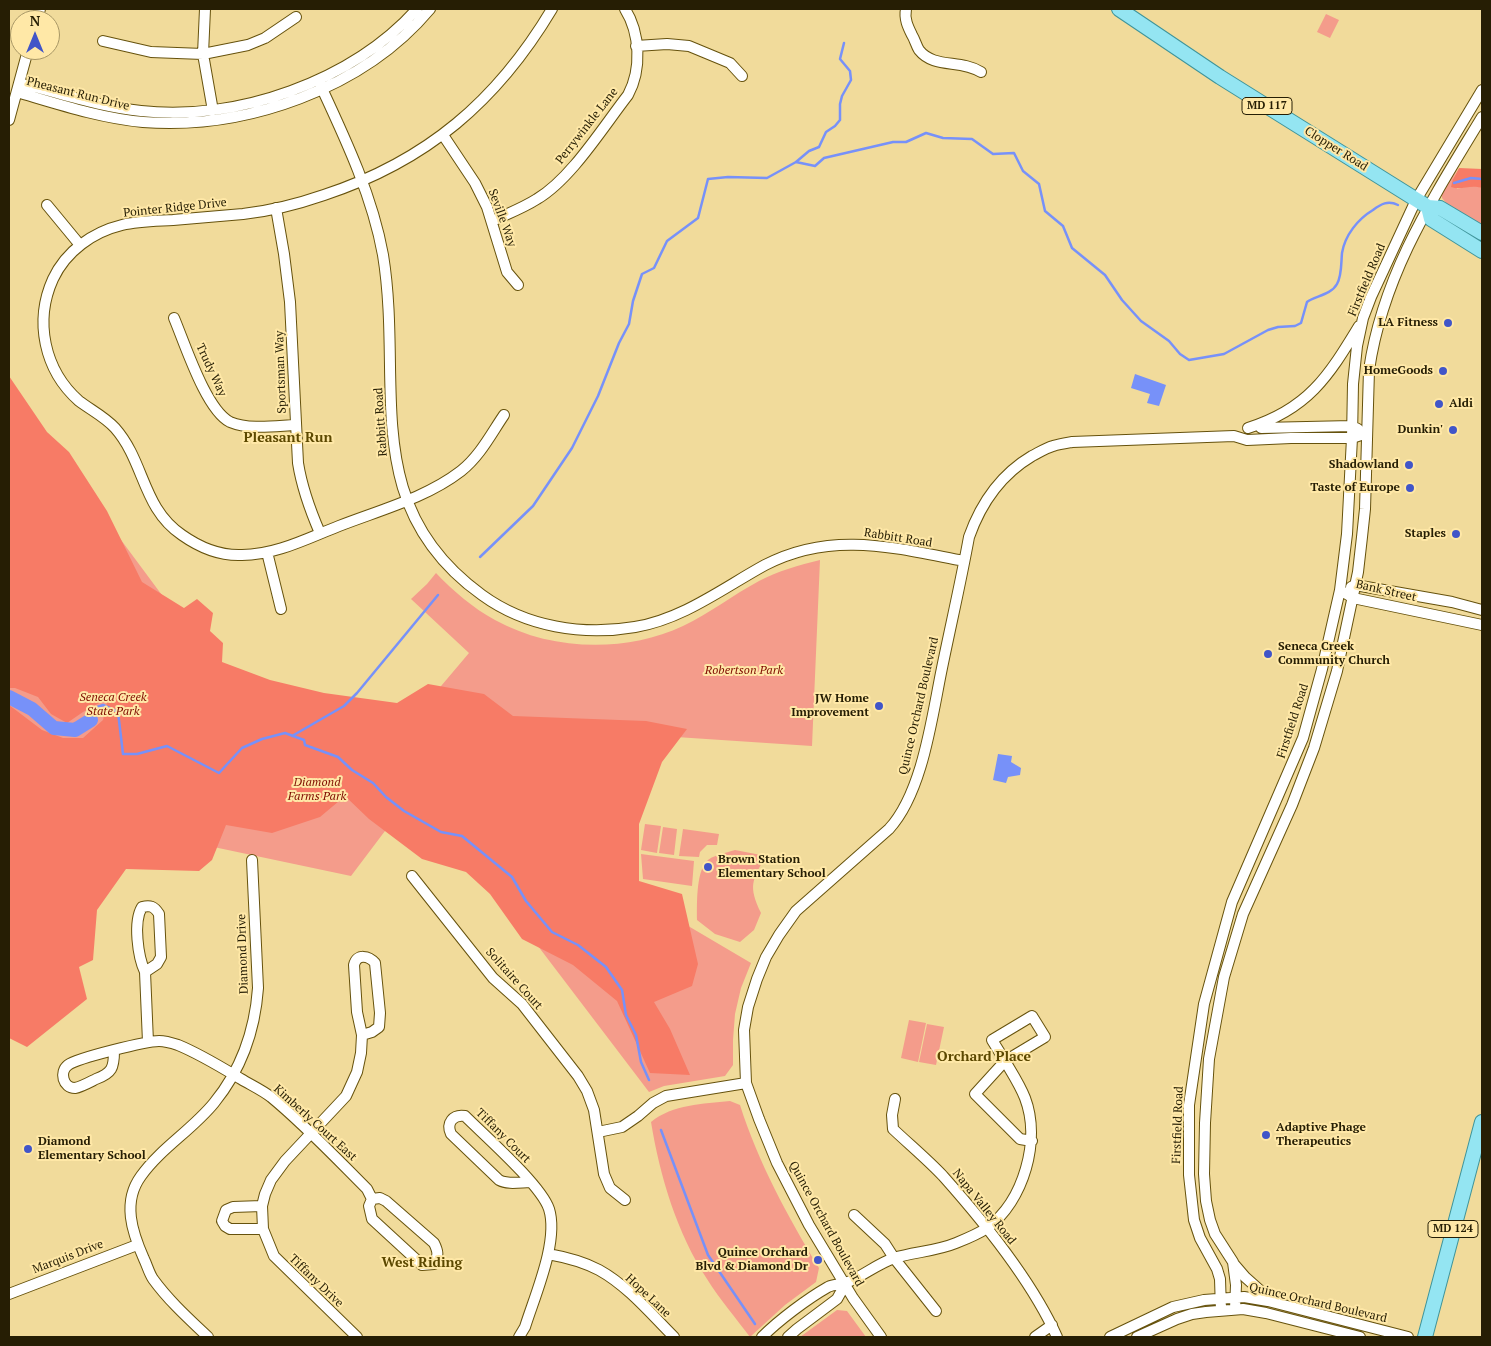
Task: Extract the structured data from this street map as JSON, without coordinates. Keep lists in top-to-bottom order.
{
  "streets": {
    "main road": ["MD 117", "Clopper Road", "MD 124"],
    "street": [
      "Pheasant Run Drive",
      "Perrywinkle Lane",
      "Pointer Ridge Drive",
      "Seville Way",
      "Firstfield Road",
      "Trudy Way",
      "Sportsman Way",
      "Rabbitt Road",
      "Bank Street",
      "Quince Orchard Boulevard",
      "Diamond Drive",
      "Solitaire Court",
      "Kimberly Court East",
      "Tiffany Court",
      "Napa Valley Road",
      "Marquis Drive",
      "Tiffany Drive",
      "Hope Lane"
    ]
  },
  "crossings": [
    ["Pheasant Run Drive", "Rabbitt Road"],
    ["Perrywinkle Lane", "Seville Way"],
    ["Clopper Road", "Firstfield Road"],
    ["Pointer Ridge Drive", "Seville Way"],
    ["Pointer Ridge Drive", "Sportsman Way"],
    ["Pointer Ridge Drive", "Rabbitt Road"],
    ["Firstfield Road", "Bank Street"],
    ["Firstfield Road", "Quince Orchard Boulevard"],
    ["Trudy Way", "Sportsman Way"],
    ["Rabbitt Road", "Quince Orchard Boulevard"],
    ["Diamond Drive", "Kimberly Court East"],
    ["Diamond Drive", "Marquis Drive"],
    ["Kimberly Court East", "Tiffany Drive"],
    ["Tiffany Court", "Hope Lane"]
  ],
  "districts": ["Pleasant Run", "Orchard Place", "West Riding"],
  "parks": ["Robertson Park", "Seneca Creek State Park", "Diamond Farms Park"],
  "places": [
    "LA Fitness",
    "HomeGoods",
    "Aldi",
    "Dunkin'",
    "Shadowland",
    "Taste of Europe",
    "Staples",
    "Seneca Creek Community Church",
    "JW Home Improvement",
    "Brown Station Elementary School",
    "Adaptive Phage Therapeutics",
    "Diamond Elementary School",
    "Quince Orchard Blvd & Diamond Dr"
  ],
  "north": "top"
}
